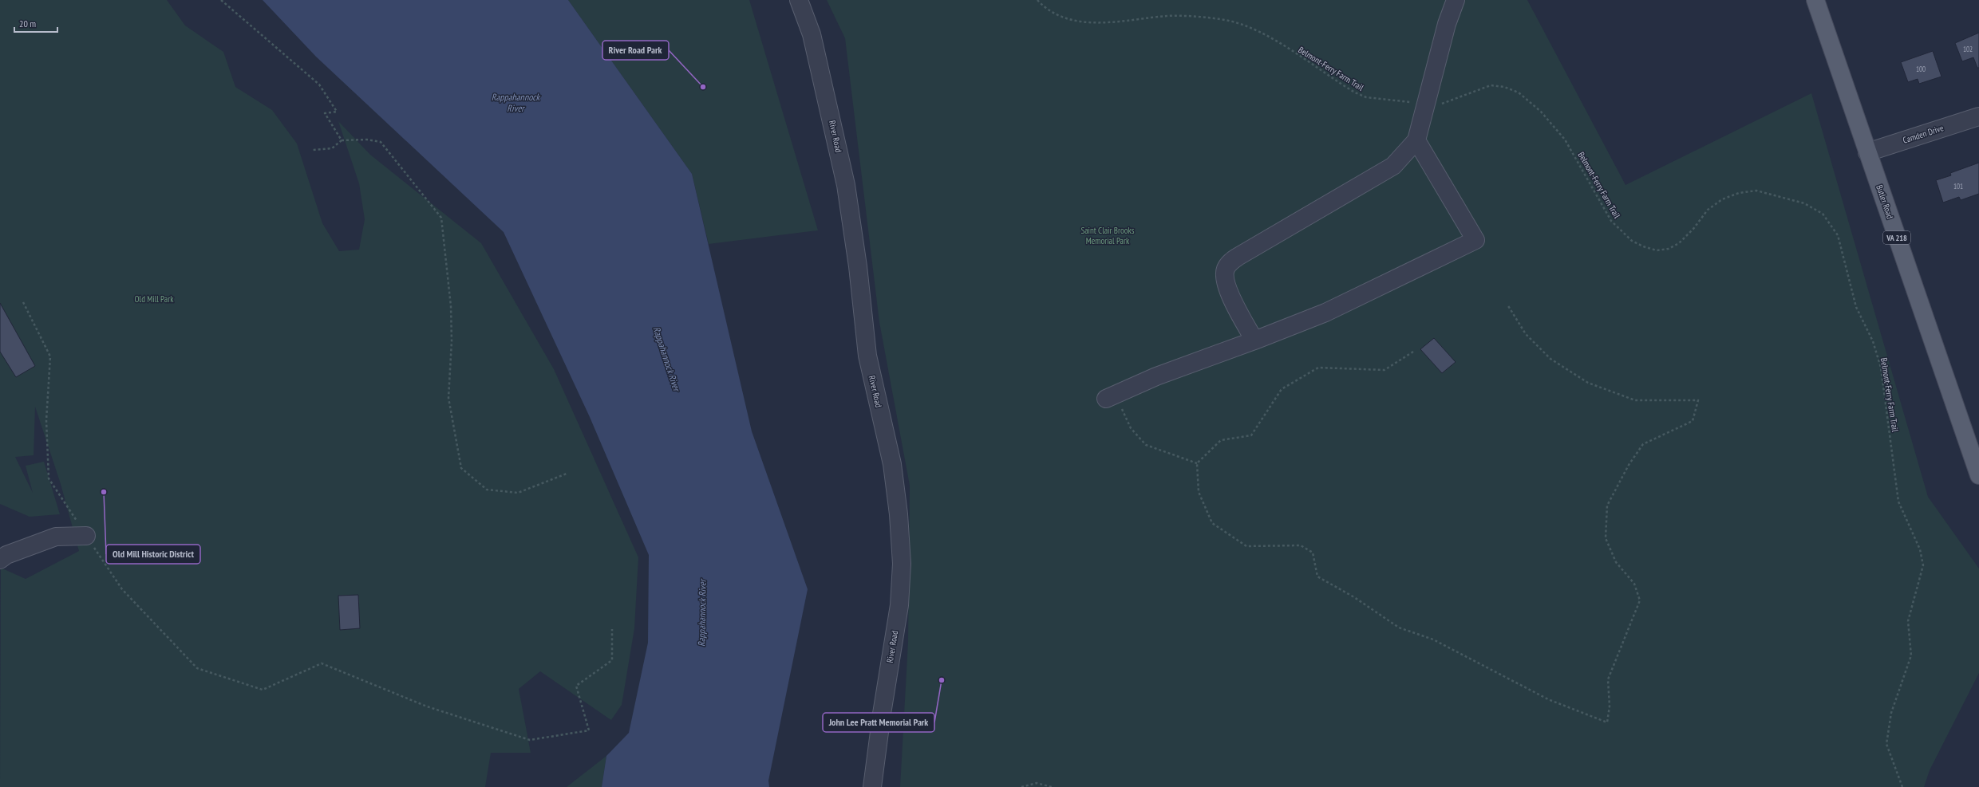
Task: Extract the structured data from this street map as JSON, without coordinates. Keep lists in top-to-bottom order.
{
  "streets": {
    "main road": ["Butler Road", "VA 218"],
    "street": ["Camden Drive", "River Road"],
    "path": ["Belmont-Ferry Farm Trail"]
  },
  "crossings": [
    ["Camden Drive", "Butler Road"]
  ],
  "water": ["Rappahannock River"],
  "parks": ["Saint Clair Brooks Memorial Park", "Old Mill Park"],
  "places": ["River Road Park", "Old Mill Historic District", "John Lee Pratt Memorial Park"],
  "house_numbers": ["102", "100", "101"],
  "scale_bar": "20 m"
}
